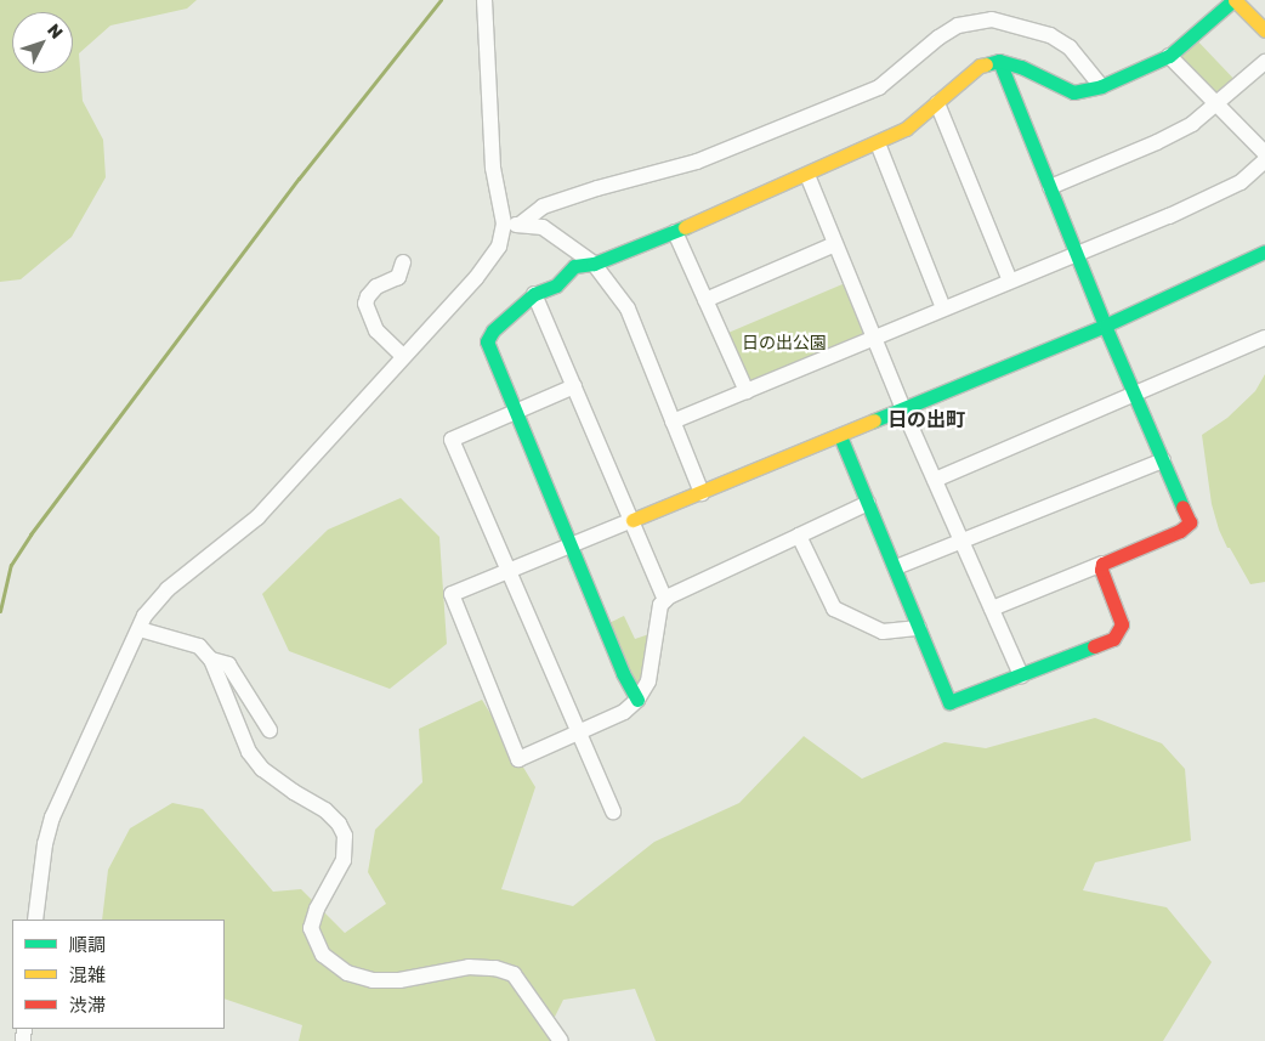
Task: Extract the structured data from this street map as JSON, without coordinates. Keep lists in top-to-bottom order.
{
  "districts": ["日の出町"],
  "parks": ["日の出公園"],
  "legend": ["順調", "混雑", "渋滞"],
  "north": "top right"
}
